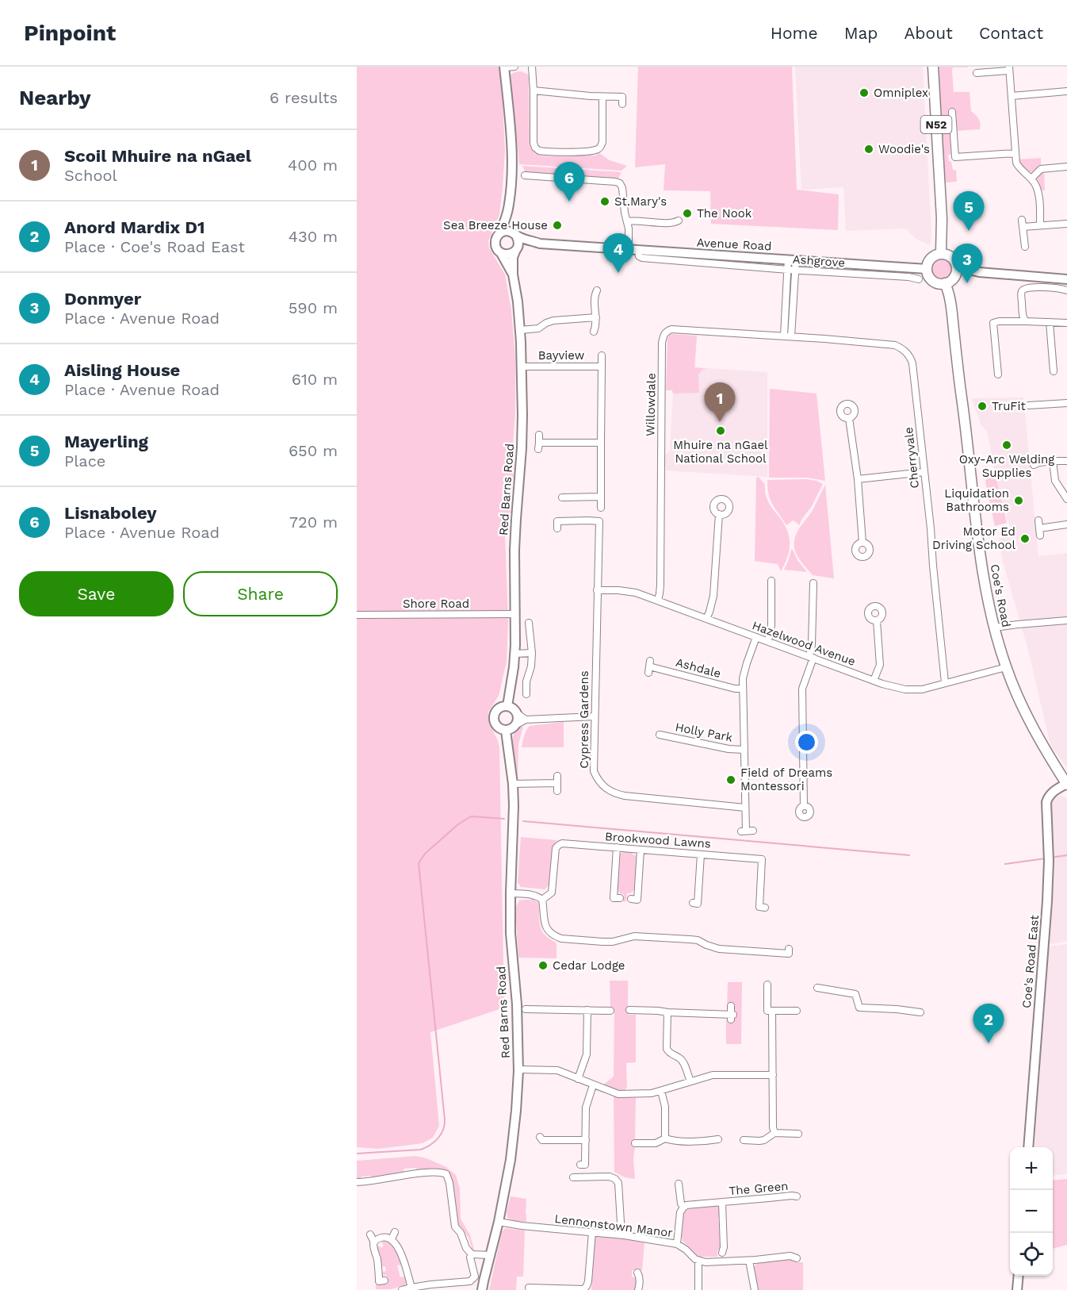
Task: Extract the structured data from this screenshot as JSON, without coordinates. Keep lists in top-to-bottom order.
{
  "streets": {
    "main road": ["N52", "Coe's Road"],
    "street": [
      "Avenue Road",
      "Ashgrove",
      "Bayview",
      "Willowdale",
      "Cherryvale",
      "Red Barns Road",
      "Shore Road",
      "Hazelwood Avenue",
      "Ashdale",
      "Cypress Gardens",
      "Holly Park",
      "Brookwood Lawns",
      "Coe's Road East",
      "The Green",
      "Lennonstown Manor"
    ]
  },
  "crossings": [
    ["N52", "Avenue Road"],
    ["N52", "Coe's Road"],
    ["Avenue Road", "Ashgrove"],
    ["Avenue Road", "Red Barns Road"],
    ["Avenue Road", "Coe's Road"],
    ["Bayview", "Red Barns Road"],
    ["Willowdale", "Cherryvale"],
    ["Willowdale", "Hazelwood Avenue"],
    ["Cherryvale", "Hazelwood Avenue"],
    ["Red Barns Road", "Shore Road"],
    ["Red Barns Road", "Lennonstown Manor"],
    ["Coe's Road", "Hazelwood Avenue"],
    ["Coe's Road", "Coe's Road East"],
    ["Hazelwood Avenue", "Cypress Gardens"]
  ],
  "places": [
    "Omniplex",
    "Woodie's",
    "St.Mary's",
    "The Nook",
    "Sea Breeze House",
    "TruFit",
    "Mhuire na nGael National School",
    "Oxy-Arc Welding Supplies",
    "Liquidation Bathrooms",
    "Motor Ed Driving School",
    "Field of Dreams Montessori",
    "Cedar Lodge"
  ],
  "page": {
    "header": "Pinpoint",
    "nav": [
      "Home",
      "Map",
      "About",
      "Contact"
    ],
    "heading": ["Nearby", "6 results"],
    "list": [
      {
        "mark": "1",
        "name": "Scoil Mhuire na nGael",
        "note": "School",
        "value": "400 m"
      },
      {
        "mark": "2",
        "name": "Anord Mardix D1",
        "note": "Place · Coe's Road East",
        "value": "430 m"
      },
      {
        "mark": "3",
        "name": "Donmyer",
        "note": "Place · Avenue Road",
        "value": "590 m"
      },
      {
        "mark": "4",
        "name": "Aisling House",
        "note": "Place · Avenue Road",
        "value": "610 m"
      },
      {
        "mark": "5",
        "name": "Mayerling",
        "note": "Place",
        "value": "650 m"
      },
      {
        "mark": "6",
        "name": "Lisnaboley",
        "note": "Place · Avenue Road",
        "value": "720 m"
      }
    ],
    "pins": [
      "6",
      "5",
      "4",
      "3",
      "1",
      "2"
    ],
    "buttons": ["Save", "Share"],
    "map_buttons": ["+", "−"]
  }
}
